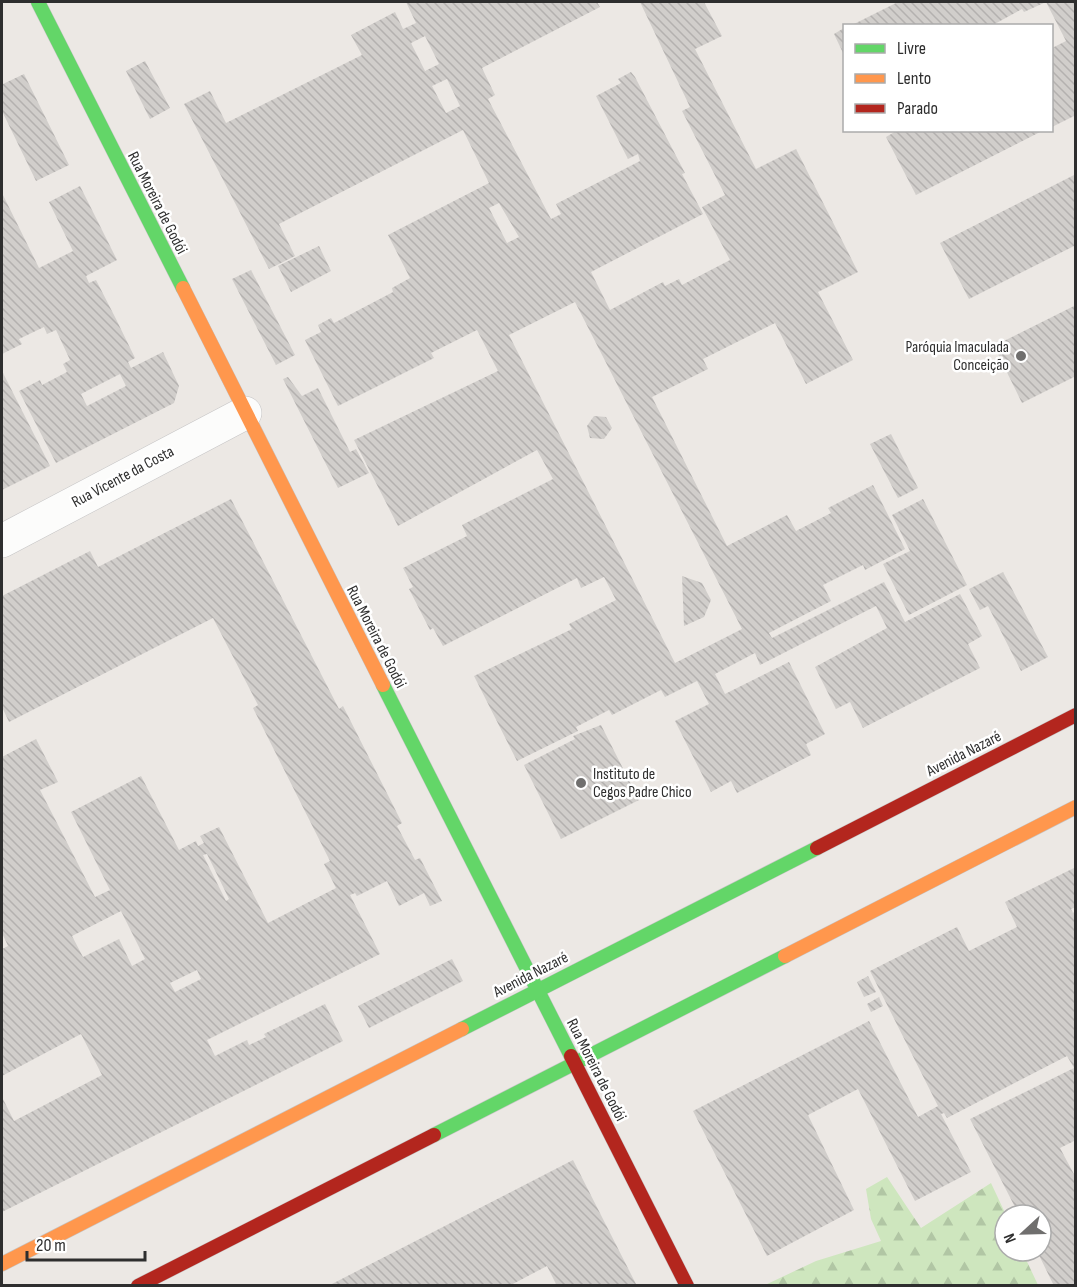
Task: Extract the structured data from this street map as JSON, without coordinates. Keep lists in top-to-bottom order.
{
  "streets": {
    "main road": ["Rua Moreira de Godói", "Avenida Nazaré"],
    "street": ["Rua Vicente da Costa"]
  },
  "crossings": [
    ["Rua Moreira de Godói", "Rua Vicente da Costa"],
    ["Rua Moreira de Godói", "Avenida Nazaré"]
  ],
  "places": ["Paróquia Imaculada Conceição", "Instituto de Cegos Padre Chico"],
  "legend": ["Livre", "Lento", "Parado"],
  "scale_bar": "20 m",
  "north": "left"
}
